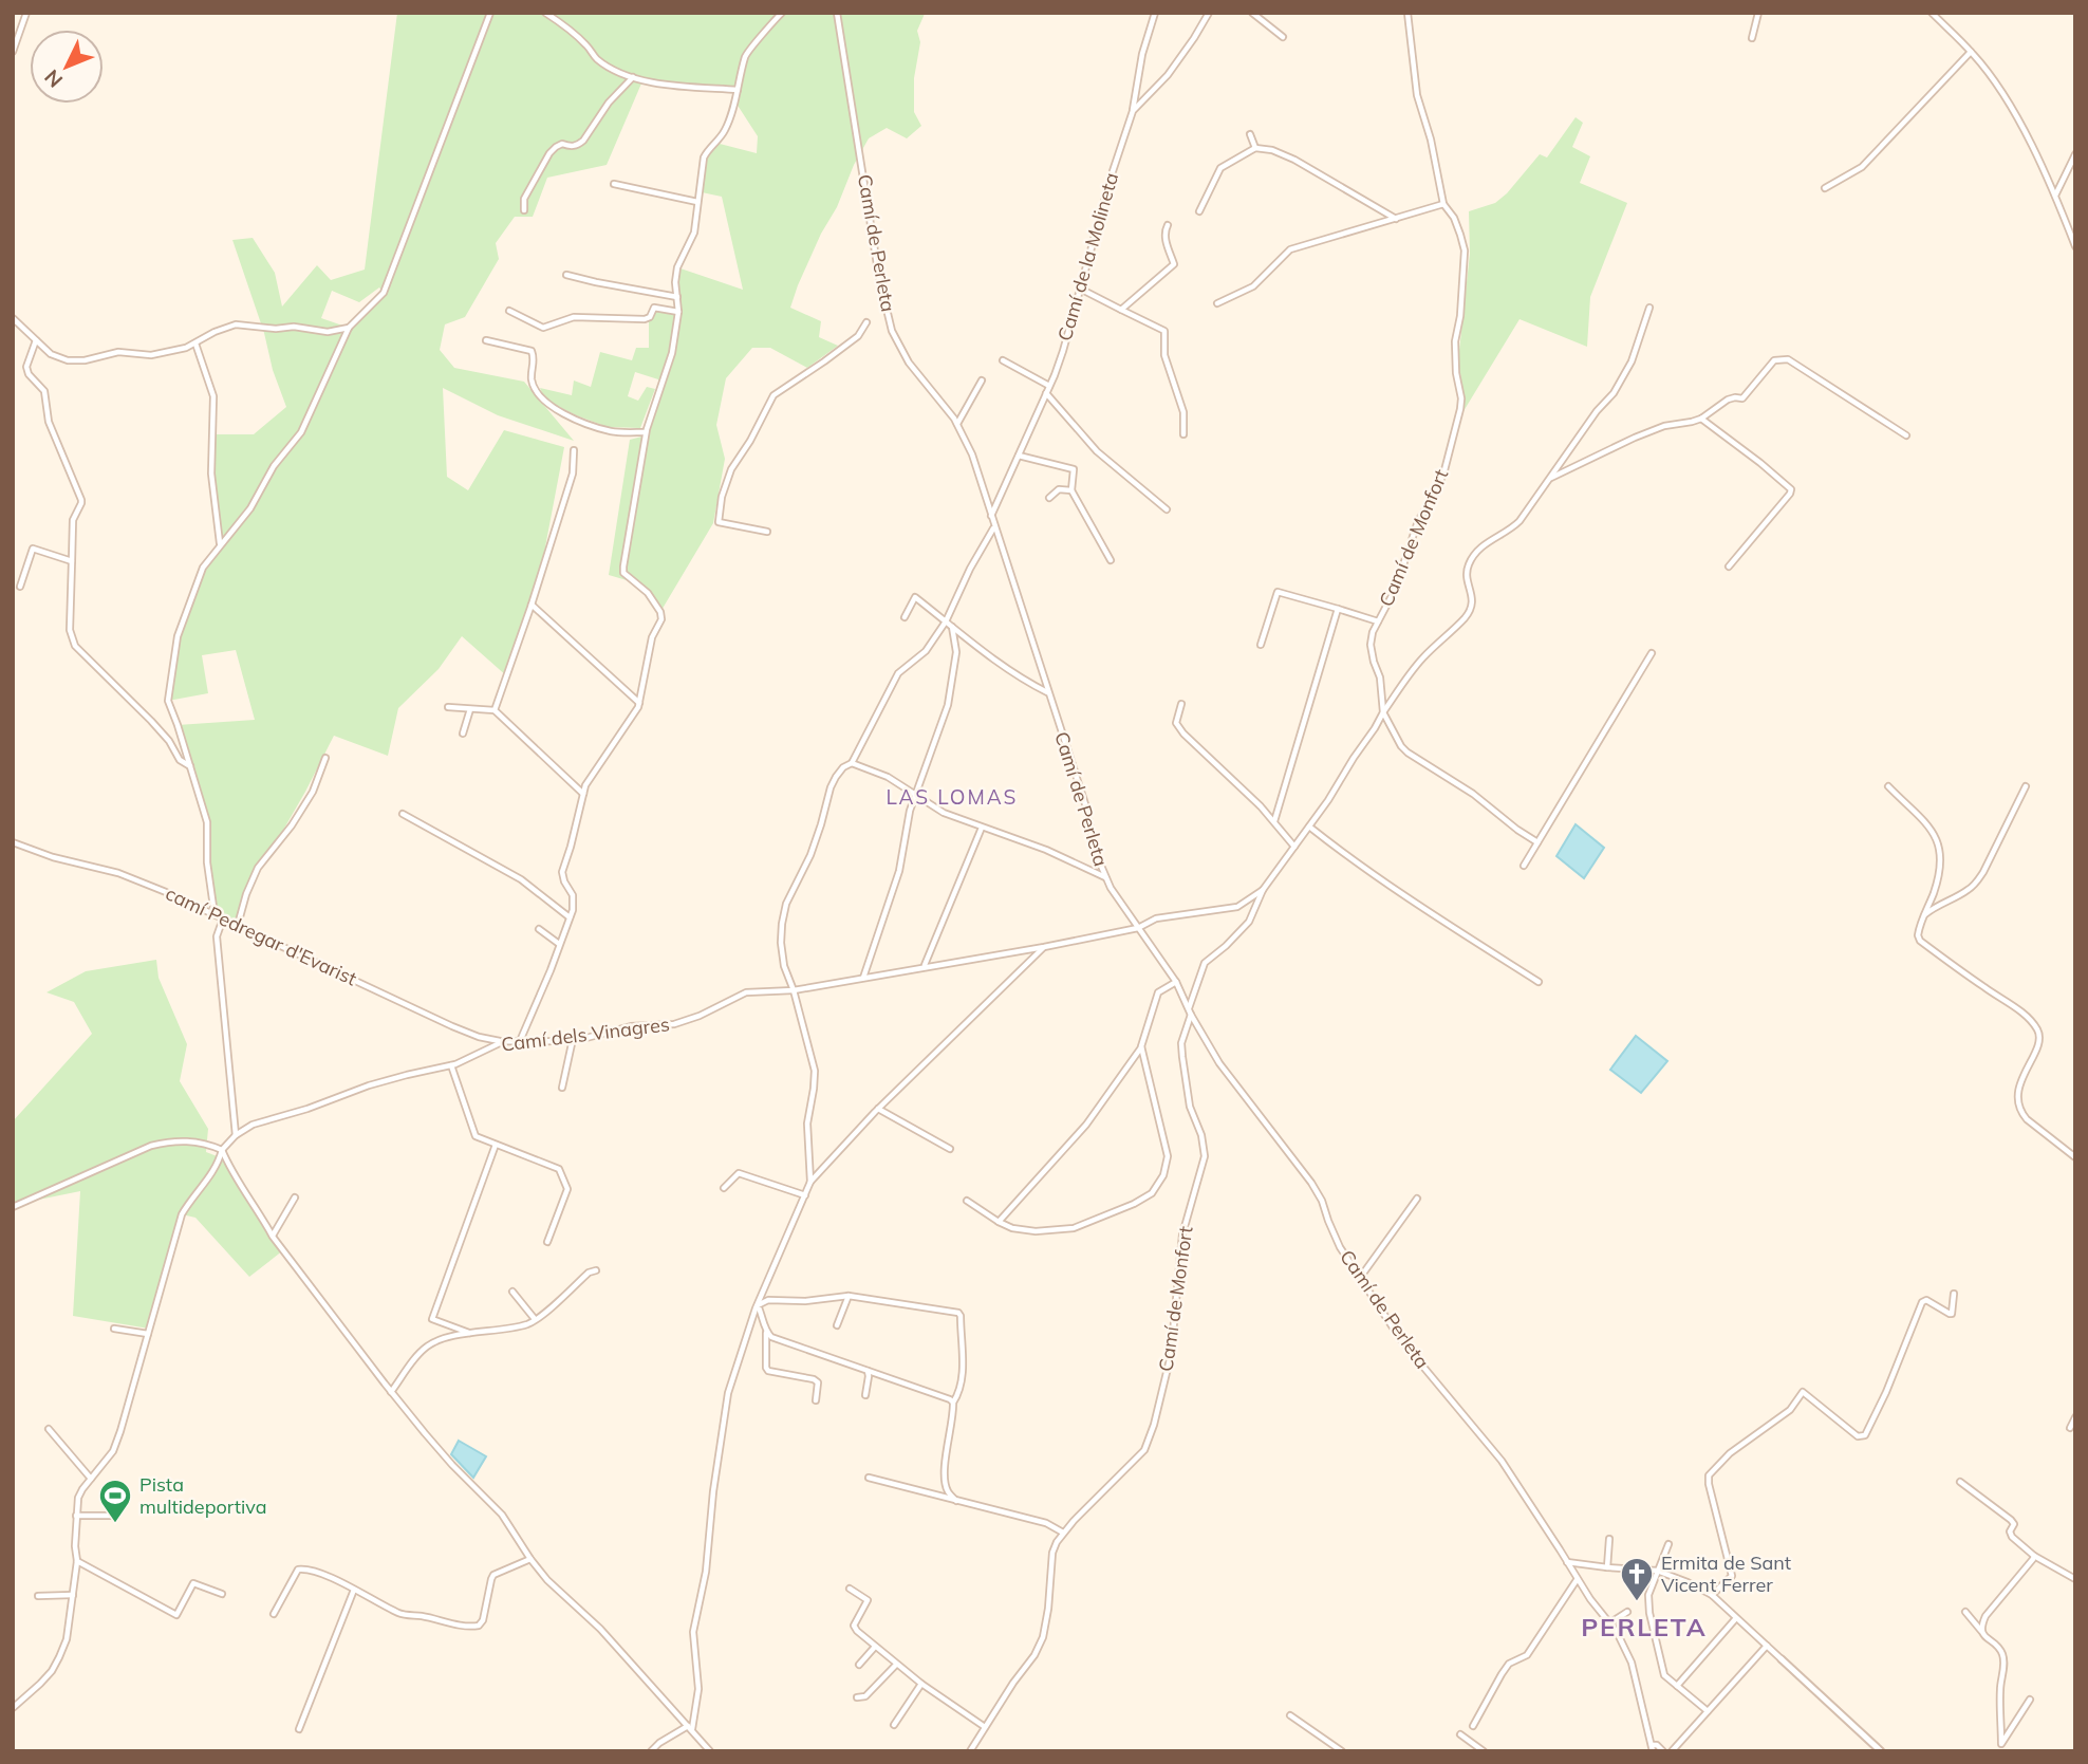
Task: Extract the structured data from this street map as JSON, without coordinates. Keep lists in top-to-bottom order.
{
  "streets": {
    "street": [
      "Camí de Perleta",
      "Camí de la Molineta",
      "Camí de Monfort",
      "camí Pedregar d'Evarist",
      "Camí dels Vinagres"
    ]
  },
  "crossings": [
    ["Camí de Perleta", "Camí de la Molineta"],
    ["Camí de Perleta", "Camí de Monfort"],
    ["Camí de Perleta", "Camí dels Vinagres"],
    ["Camí de Monfort", "Camí dels Vinagres"],
    ["camí Pedregar d'Evarist", "Camí dels Vinagres"]
  ],
  "districts": ["LAS LOMAS", "PERLETA"],
  "places": {
    "sports": ["Pista multideportiva"],
    "church": ["Ermita de Sant Vicent Ferrer"]
  },
  "north": "bottom left"
}
